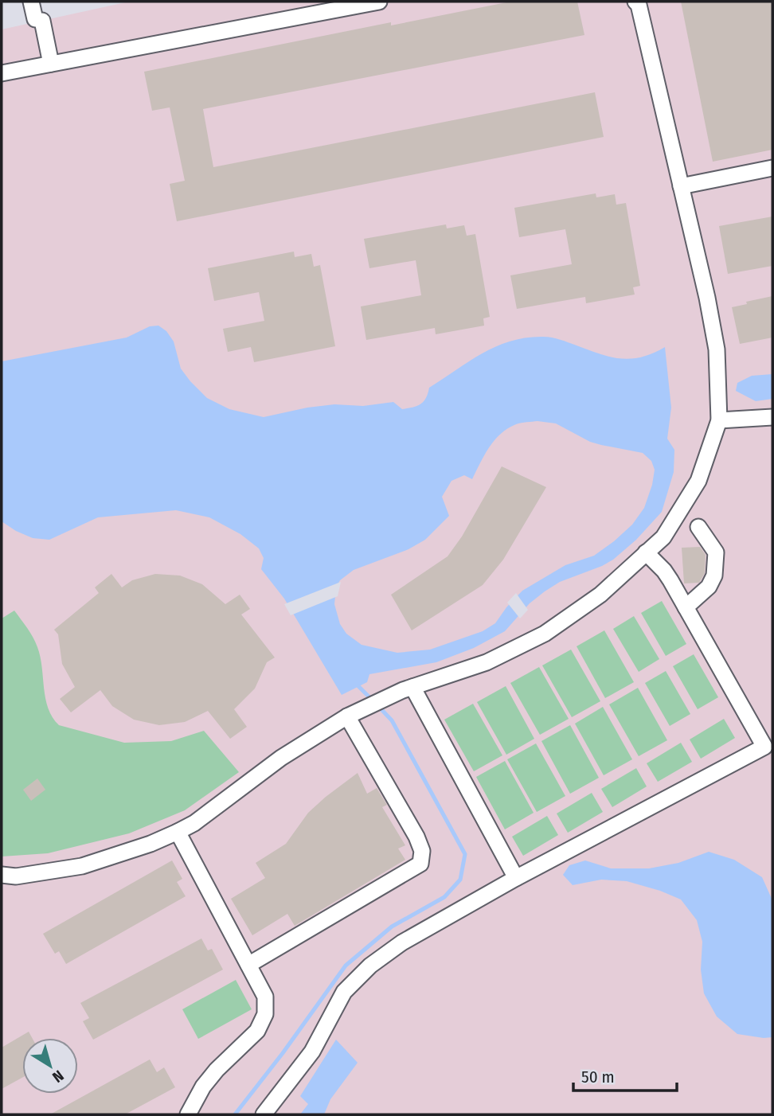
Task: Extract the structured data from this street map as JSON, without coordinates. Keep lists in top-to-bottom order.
{
  "scale_bar": "50 m",
  "north": "bottom right"
}
